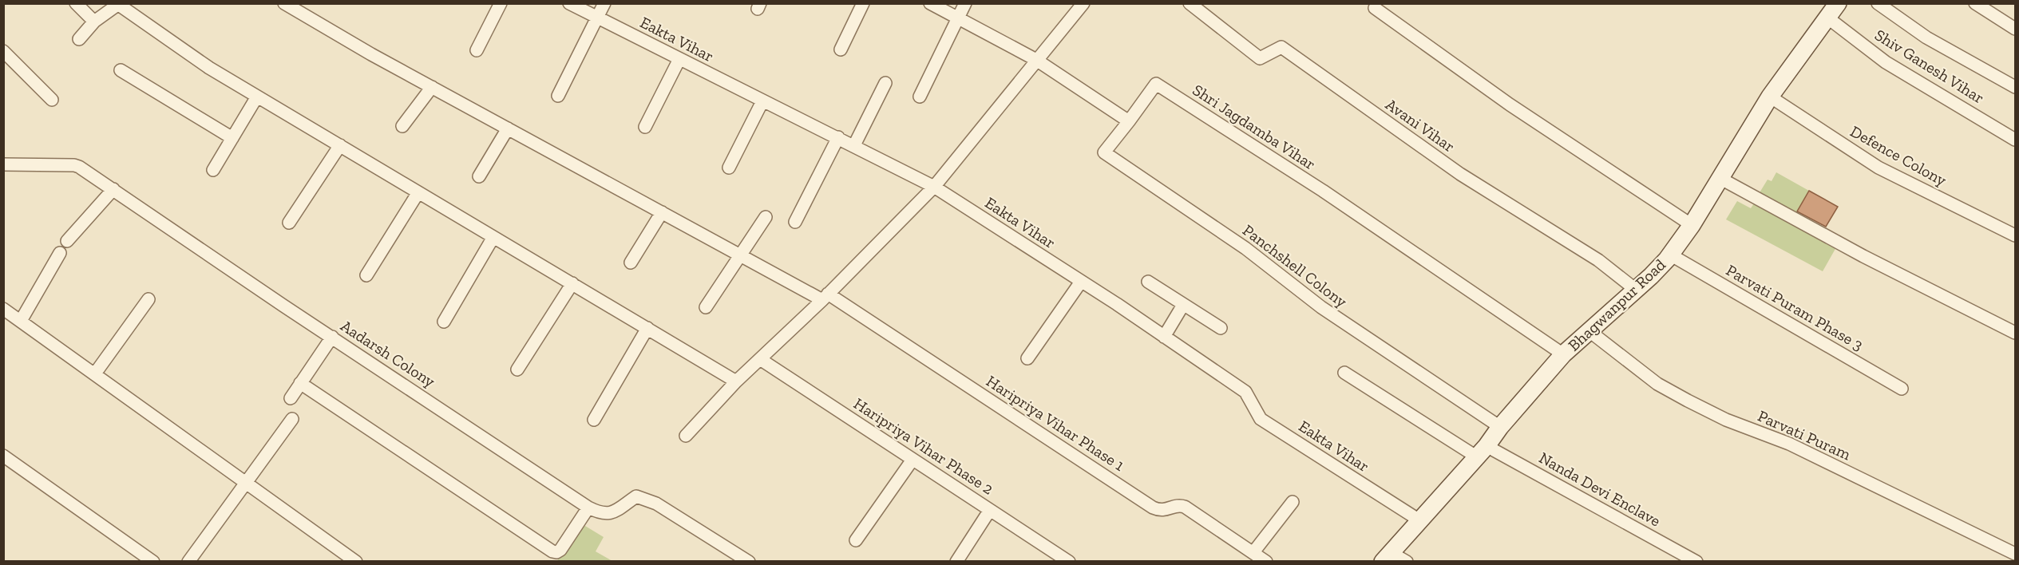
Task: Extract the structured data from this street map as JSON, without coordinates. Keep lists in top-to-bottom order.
{
  "streets": {
    "street": [
      "Eakta Vihar",
      "Shiv Ganesh Vihar",
      "Avani Vihar",
      "Shri Jagdamba Vihar",
      "Defence Colony",
      "Panchshell Colony",
      "Bhagwanpur Road",
      "Parvati Puram Phase 3",
      "Aadarsh Colony",
      "Haripriya Vihar Phase 1",
      "Parvati Puram",
      "Haripriya Vihar Phase 2",
      "Nanda Devi Enclave"
    ]
  },
  "crossings": [
    ["Eakta Vihar", "Bhagwanpur Road"],
    ["Shiv Ganesh Vihar", "Bhagwanpur Road"],
    ["Avani Vihar", "Bhagwanpur Road"],
    ["Shri Jagdamba Vihar", "Panchshell Colony"],
    ["Shri Jagdamba Vihar", "Bhagwanpur Road"],
    ["Defence Colony", "Bhagwanpur Road"],
    ["Panchshell Colony", "Bhagwanpur Road"],
    ["Bhagwanpur Road", "Parvati Puram Phase 3"],
    ["Bhagwanpur Road", "Parvati Puram"],
    ["Bhagwanpur Road", "Nanda Devi Enclave"]
  ]
}
